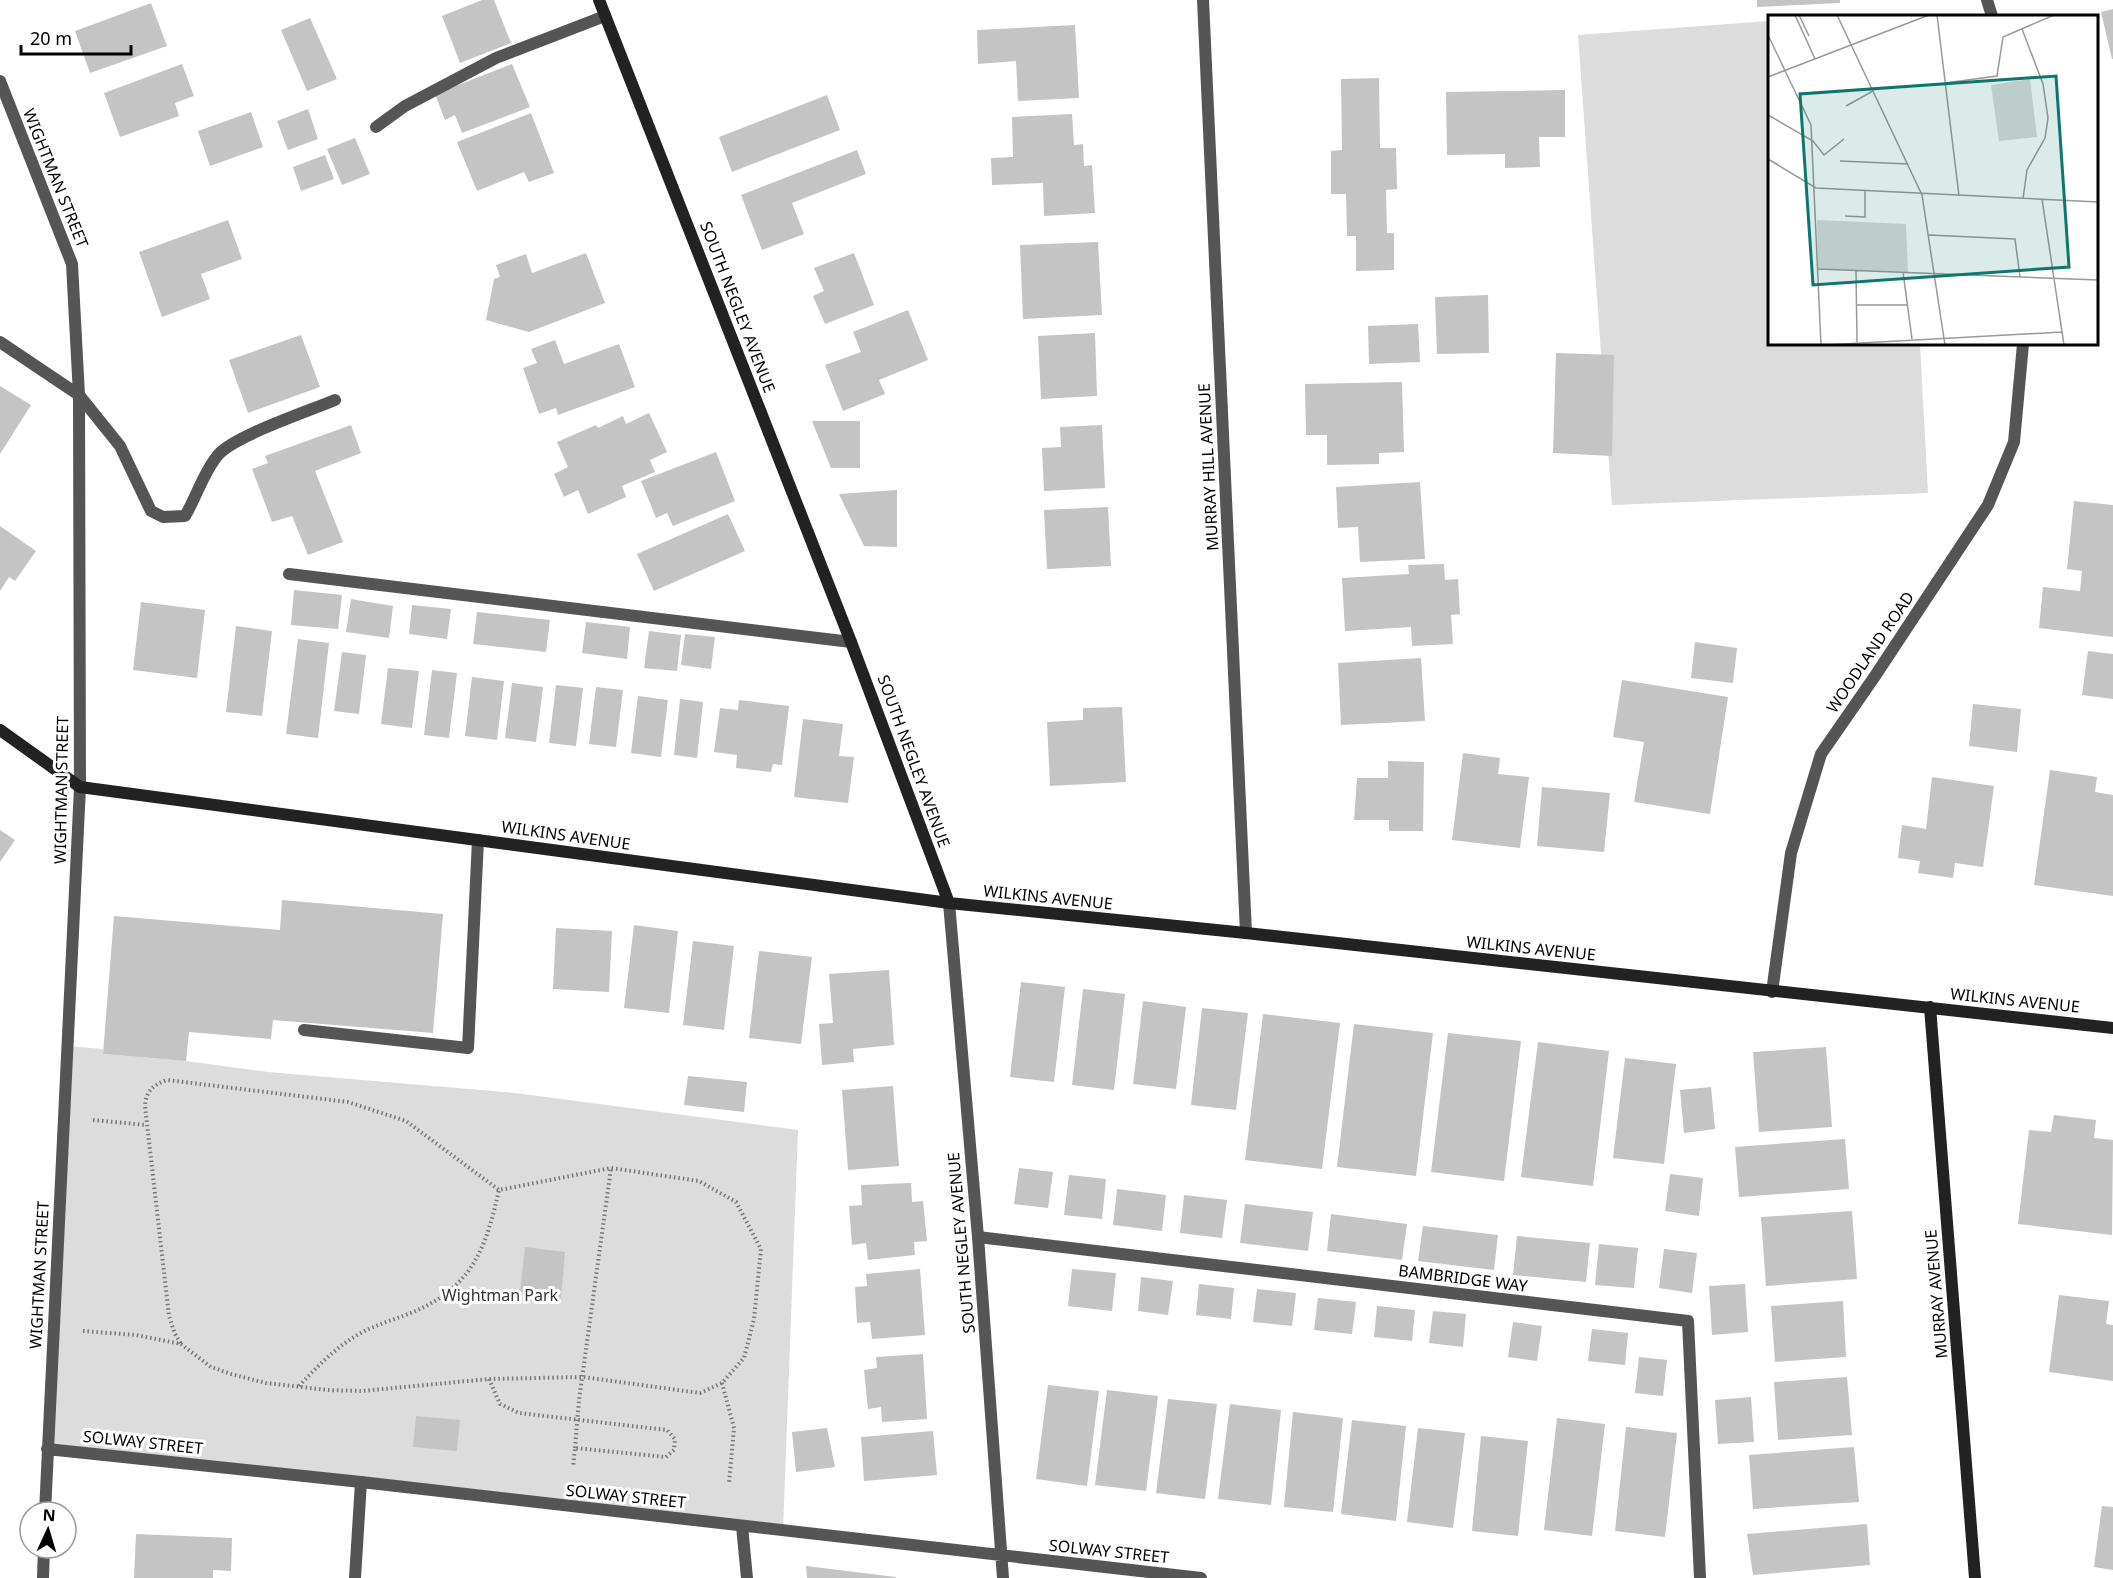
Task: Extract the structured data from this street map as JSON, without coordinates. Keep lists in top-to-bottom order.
{
  "streets": {
    "main road": ["SOUTH NEGLEY AVENUE", "WILKINS AVENUE", "MURRAY AVENUE"],
    "street": [
      "WIGHTMAN STREET",
      "MURRAY HILL AVENUE",
      "WOODLAND ROAD",
      "BAMBRIDGE WAY",
      "SOLWAY STREET"
    ]
  },
  "crossings": [
    ["WIGHTMAN STREET", "WILKINS AVENUE"],
    ["WIGHTMAN STREET", "SOLWAY STREET"],
    ["SOUTH NEGLEY AVENUE", "WILKINS AVENUE"],
    ["SOUTH NEGLEY AVENUE", "BAMBRIDGE WAY"],
    ["SOUTH NEGLEY AVENUE", "SOLWAY STREET"],
    ["MURRAY HILL AVENUE", "WILKINS AVENUE"],
    ["WOODLAND ROAD", "WILKINS AVENUE"],
    ["WILKINS AVENUE", "MURRAY AVENUE"]
  ],
  "parks": ["Wightman Park"],
  "scale_bar": "20 m",
  "north": "top"
}
